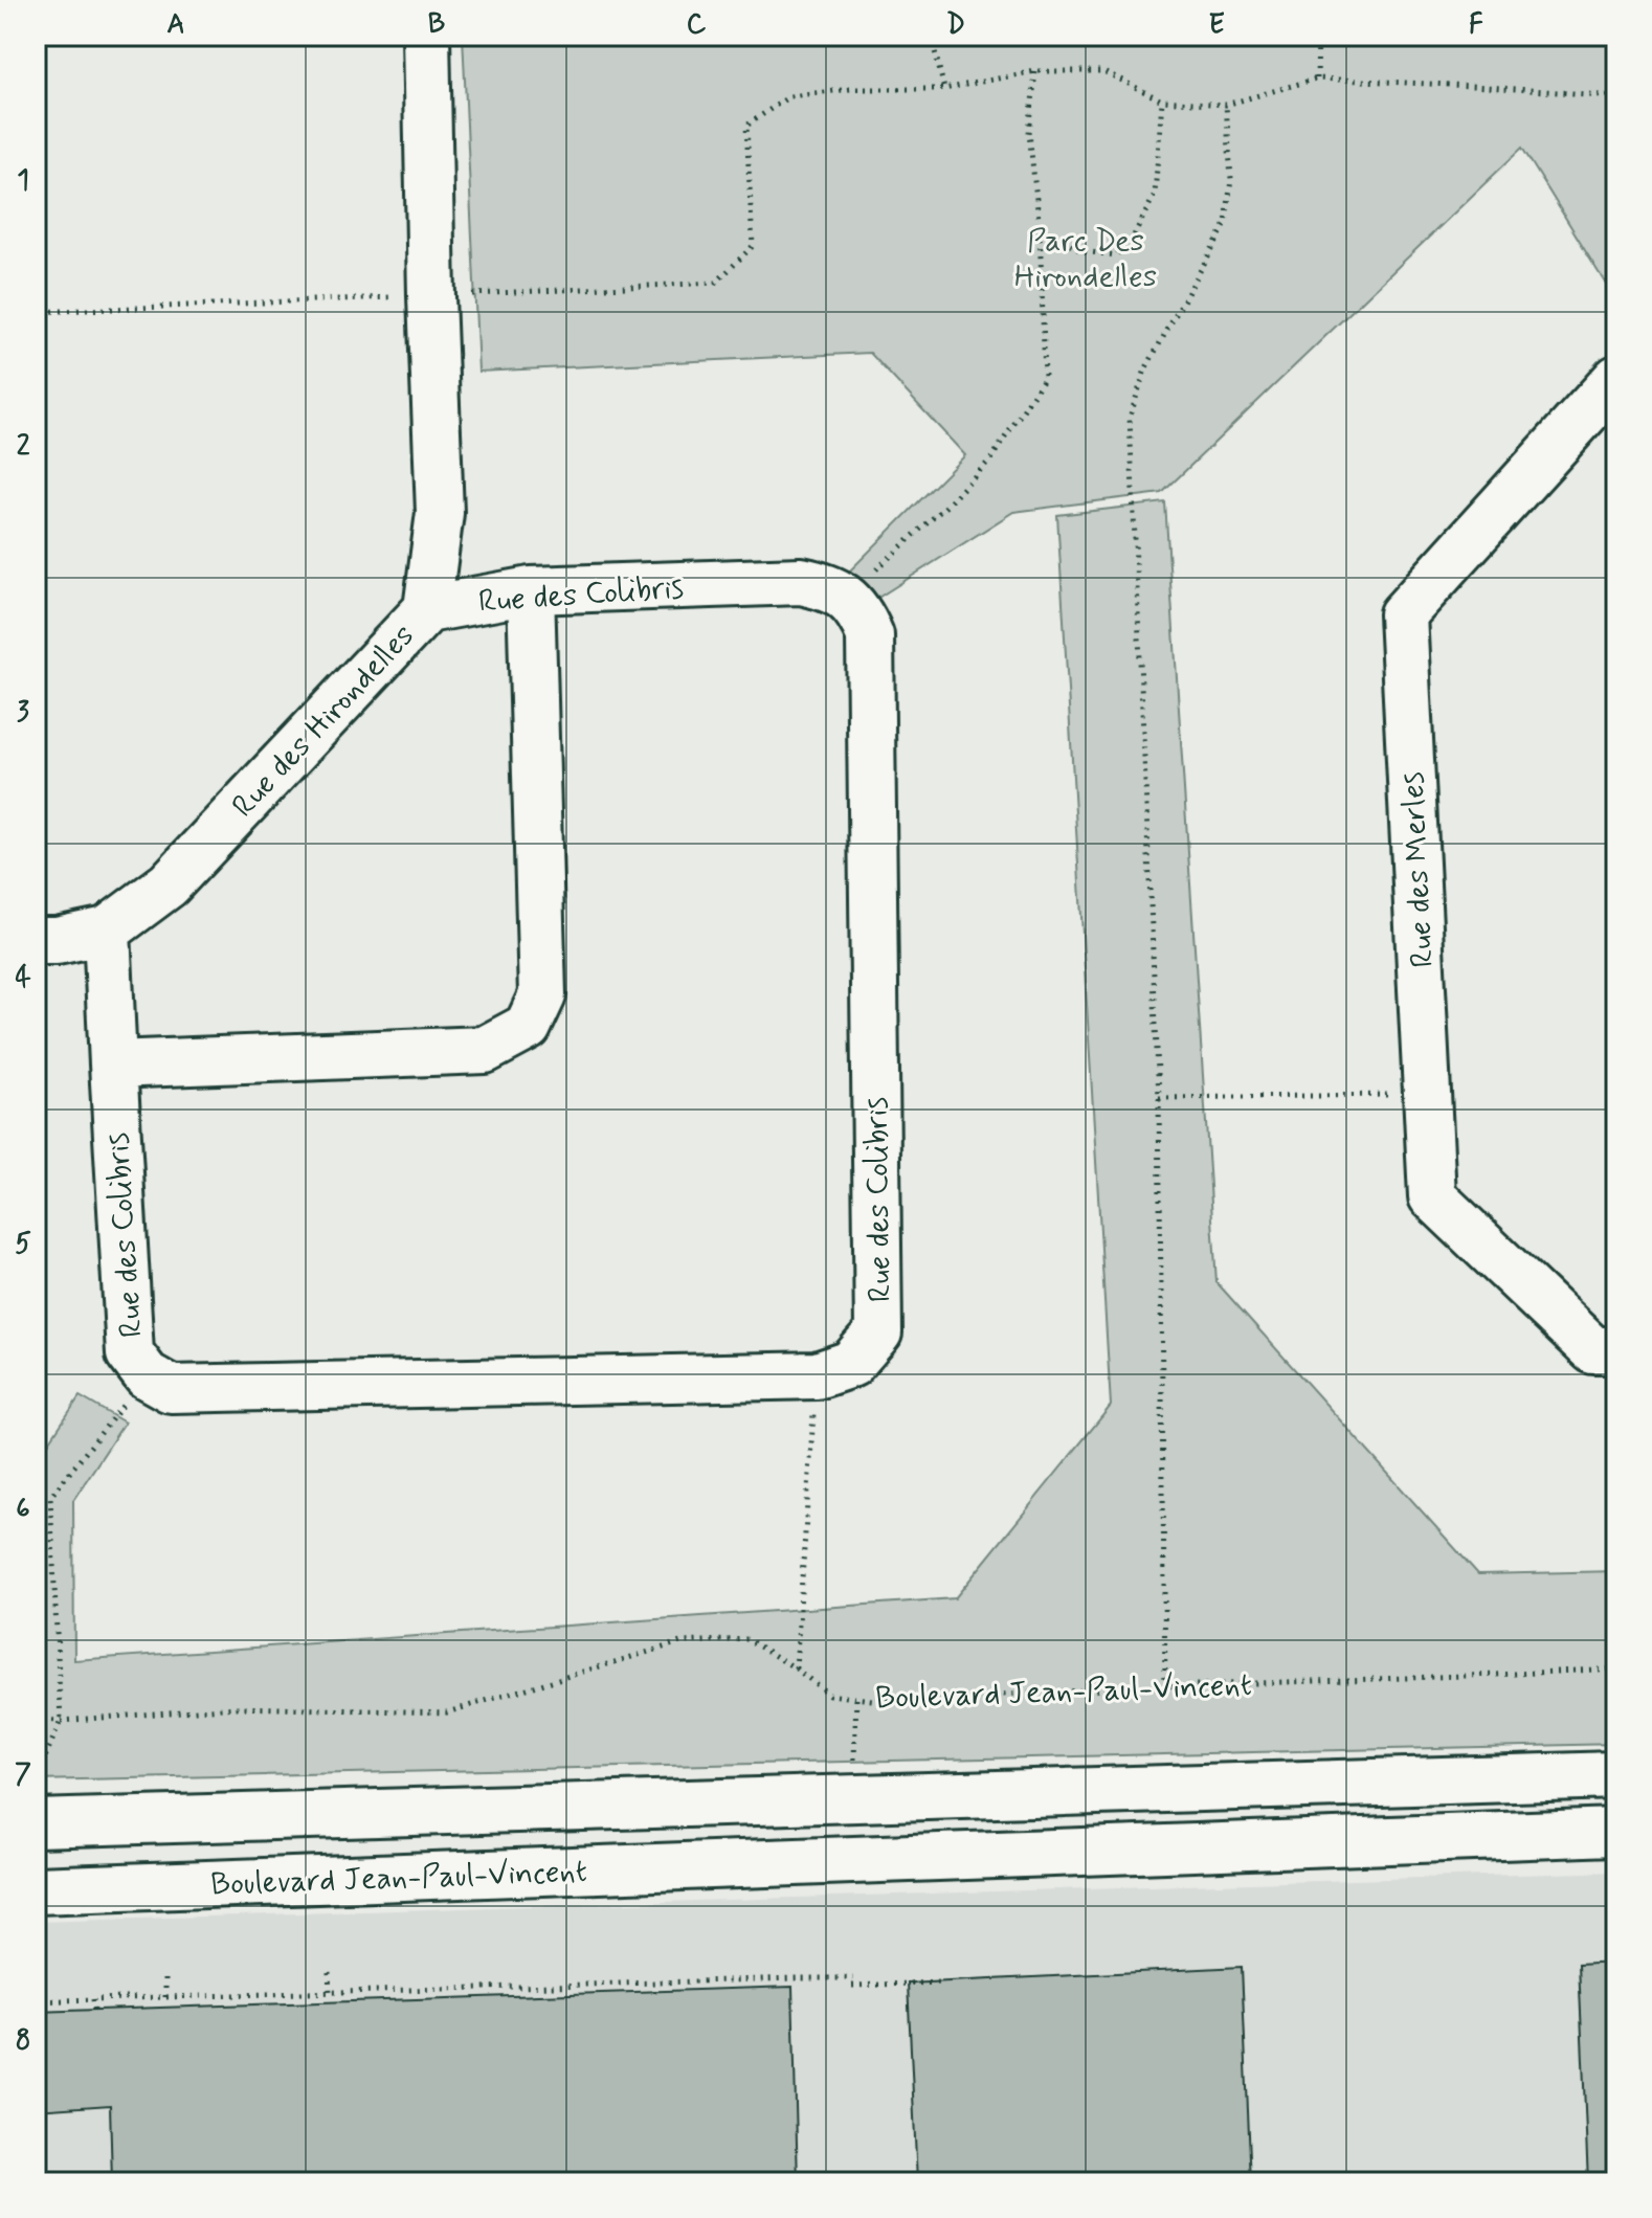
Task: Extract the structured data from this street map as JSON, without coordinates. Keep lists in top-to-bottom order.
{
  "streets": {
    "street": [
      "Rue des Colibris",
      "Rue des Hirondelles",
      "Rue des Merles",
      "Boulevard Jean-Paul-Vincent"
    ]
  },
  "crossings": [
    ["Rue des Colibris", "Rue des Hirondelles"]
  ],
  "parks": ["Parc Des Hirondelles"],
  "grid": {
    "columns": [
      "A",
      "B",
      "C",
      "D",
      "E",
      "F"
    ],
    "rows": [
      "1",
      "2",
      "3",
      "4",
      "5",
      "6",
      "7",
      "8"
    ]
  }
}
